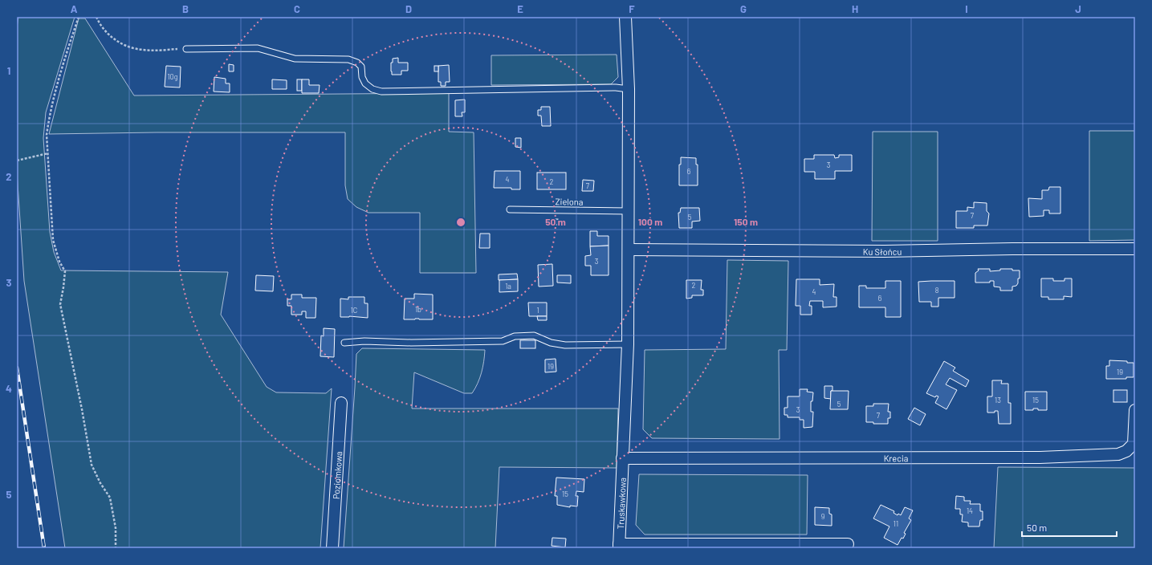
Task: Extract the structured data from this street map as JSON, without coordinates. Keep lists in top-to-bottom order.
{
  "streets": {
    "street": [
      "Ku Słońcu",
      "Krecia",
      "Poziomkowa",
      "Truskawkowa"
    ],
    "lane": ["Zielona"]
  },
  "crossings": [
    ["Zielona", "Truskawkowa"],
    ["Ku Słońcu", "Truskawkowa"],
    ["Krecia", "Truskawkowa"]
  ],
  "house_numbers": [
    "10g",
    "3",
    "6",
    "4",
    "2",
    "7",
    "7",
    "5",
    "3",
    "2",
    "1a",
    "8",
    "4",
    "6",
    "1b",
    "1C",
    "1",
    "19",
    "19",
    "13",
    "15",
    "5",
    "3",
    "7",
    "15",
    "14",
    "9",
    "11"
  ],
  "scale_bar": "50 m",
  "grid": {
    "columns": [
      "A",
      "B",
      "C",
      "D",
      "E",
      "F",
      "G",
      "H",
      "I",
      "J"
    ],
    "rows": [
      "1",
      "2",
      "3",
      "4",
      "5"
    ]
  },
  "rings": ["50 m", "100 m", "150 m"]
}
